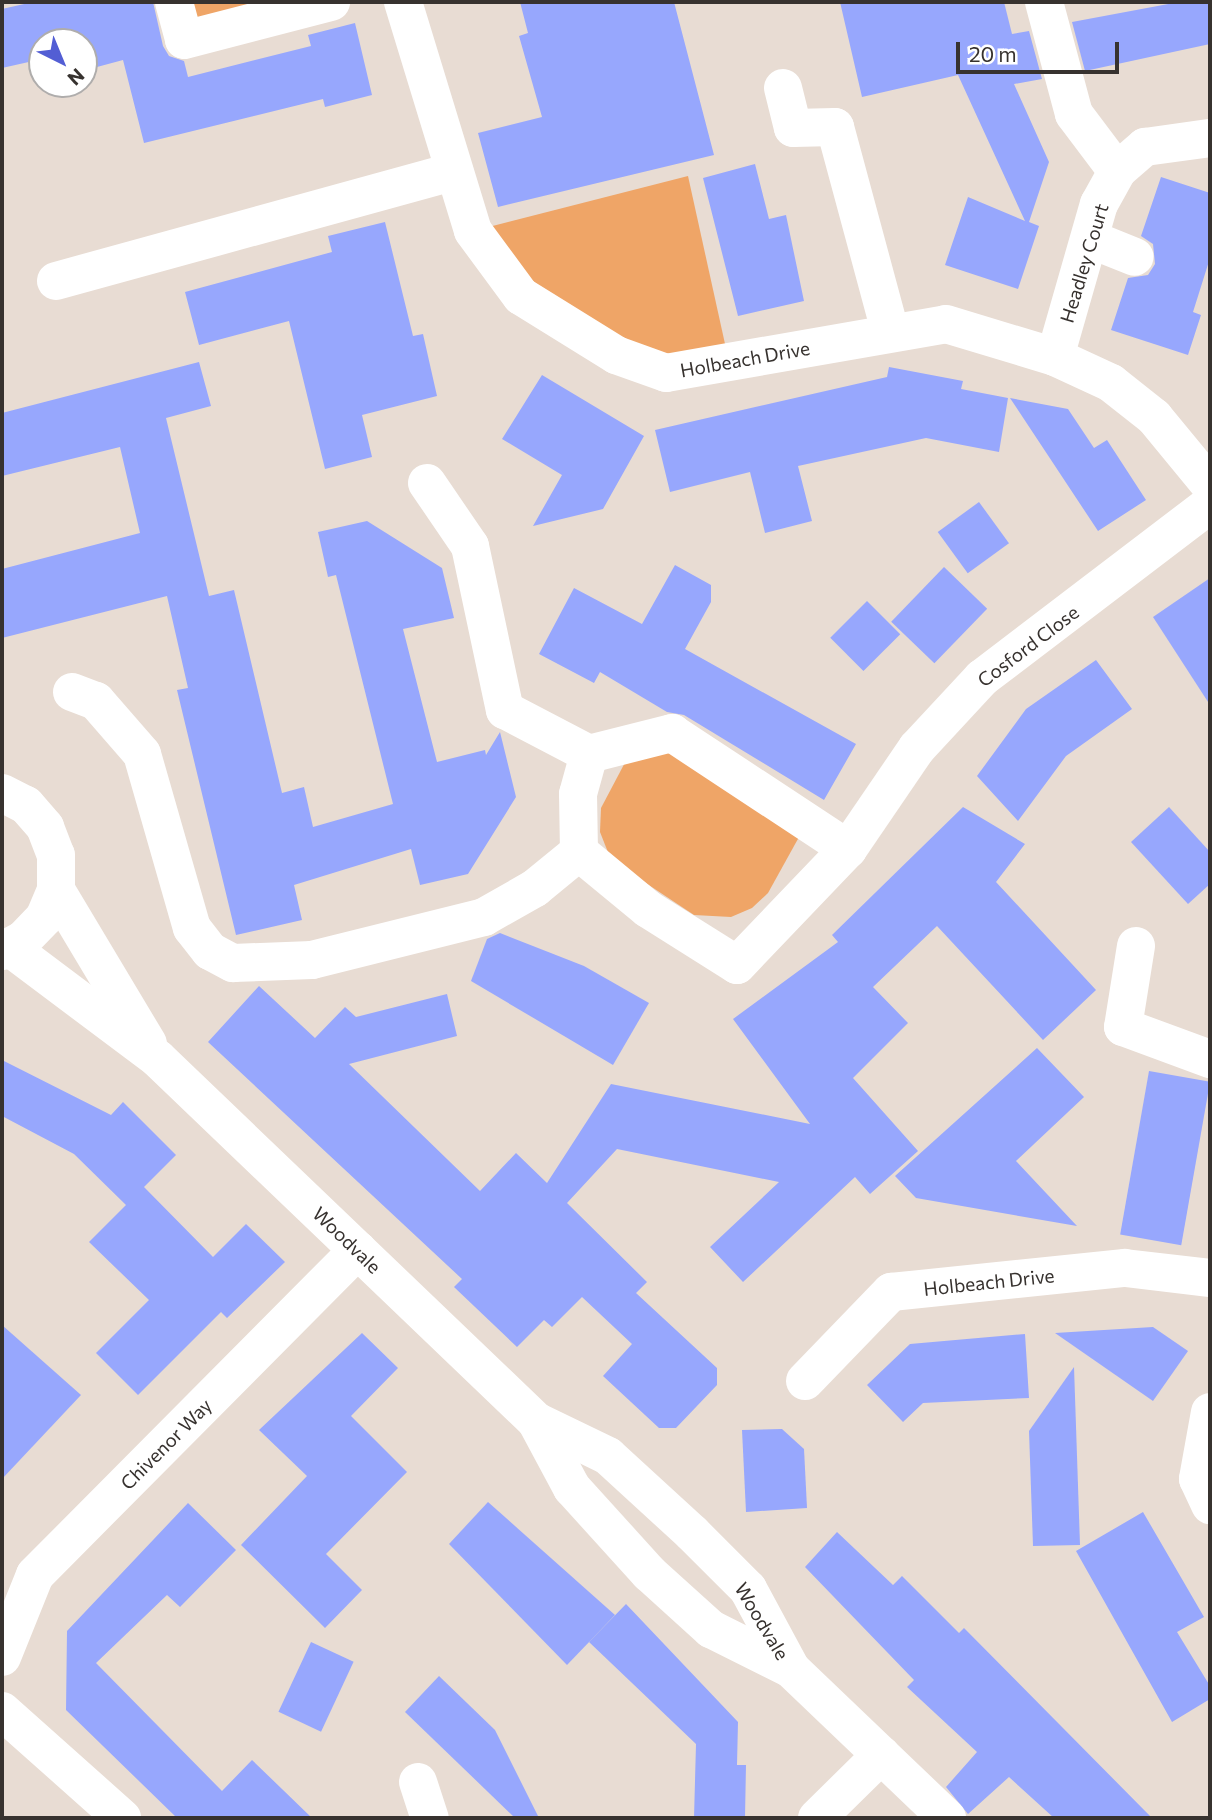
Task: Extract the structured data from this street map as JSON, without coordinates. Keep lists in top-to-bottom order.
{
  "streets": {
    "street": [
      "Headley Court",
      "Holbeach Drive",
      "Cosford Close",
      "Woodvale",
      "Chivenor Way"
    ]
  },
  "crossings": [
    ["Headley Court", "Holbeach Drive"],
    ["Woodvale", "Chivenor Way"]
  ],
  "scale_bar": "20 m",
  "north": "bottom right"
}
